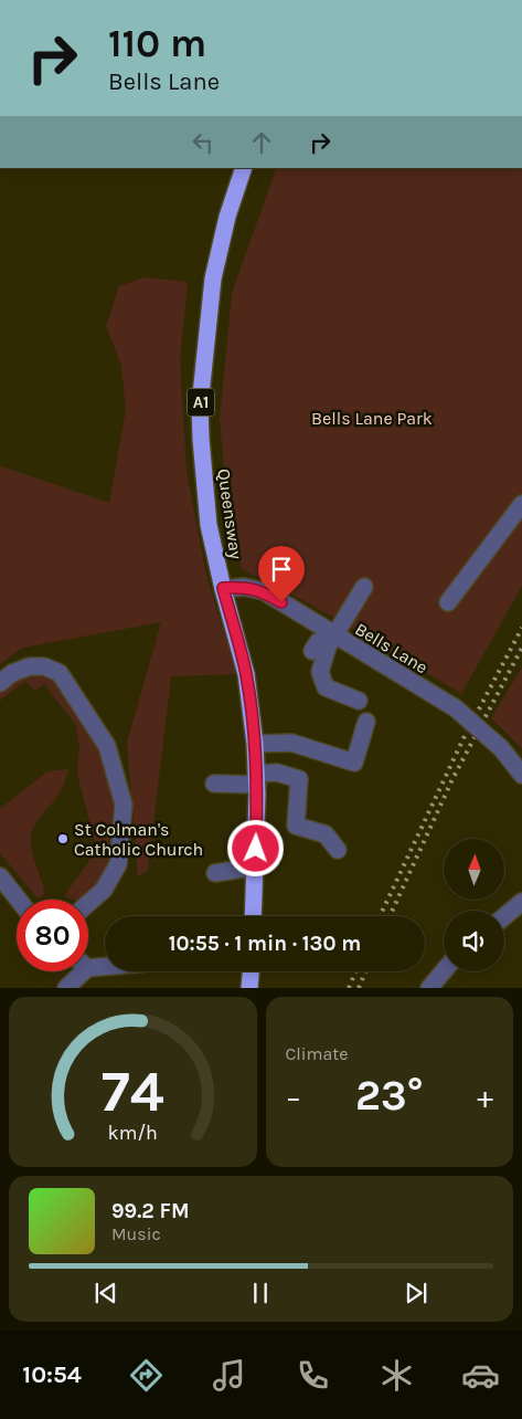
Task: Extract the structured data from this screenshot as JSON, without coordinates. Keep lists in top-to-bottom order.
{
  "streets": {
    "highway": ["A1", "Queensway"],
    "street": ["Bells Lane"]
  },
  "crossings": [
    ["Queensway", "Bells Lane"]
  ],
  "parks": ["Bells Lane Park"],
  "places": ["St Colman's Catholic Church"],
  "north": "top",
  "page": {
    "turn": ["110 m", "Bells Lane"],
    "limit": "80",
    "trip": "10:55 · 1 min · 130 m",
    "tile": "Climate",
    "heat": ["−", "23°", "+"],
    "song": ["99.2 FM", "Music"],
    "tabs": "10:54",
    "gauge": ["74", "km/h"]
  }
}
